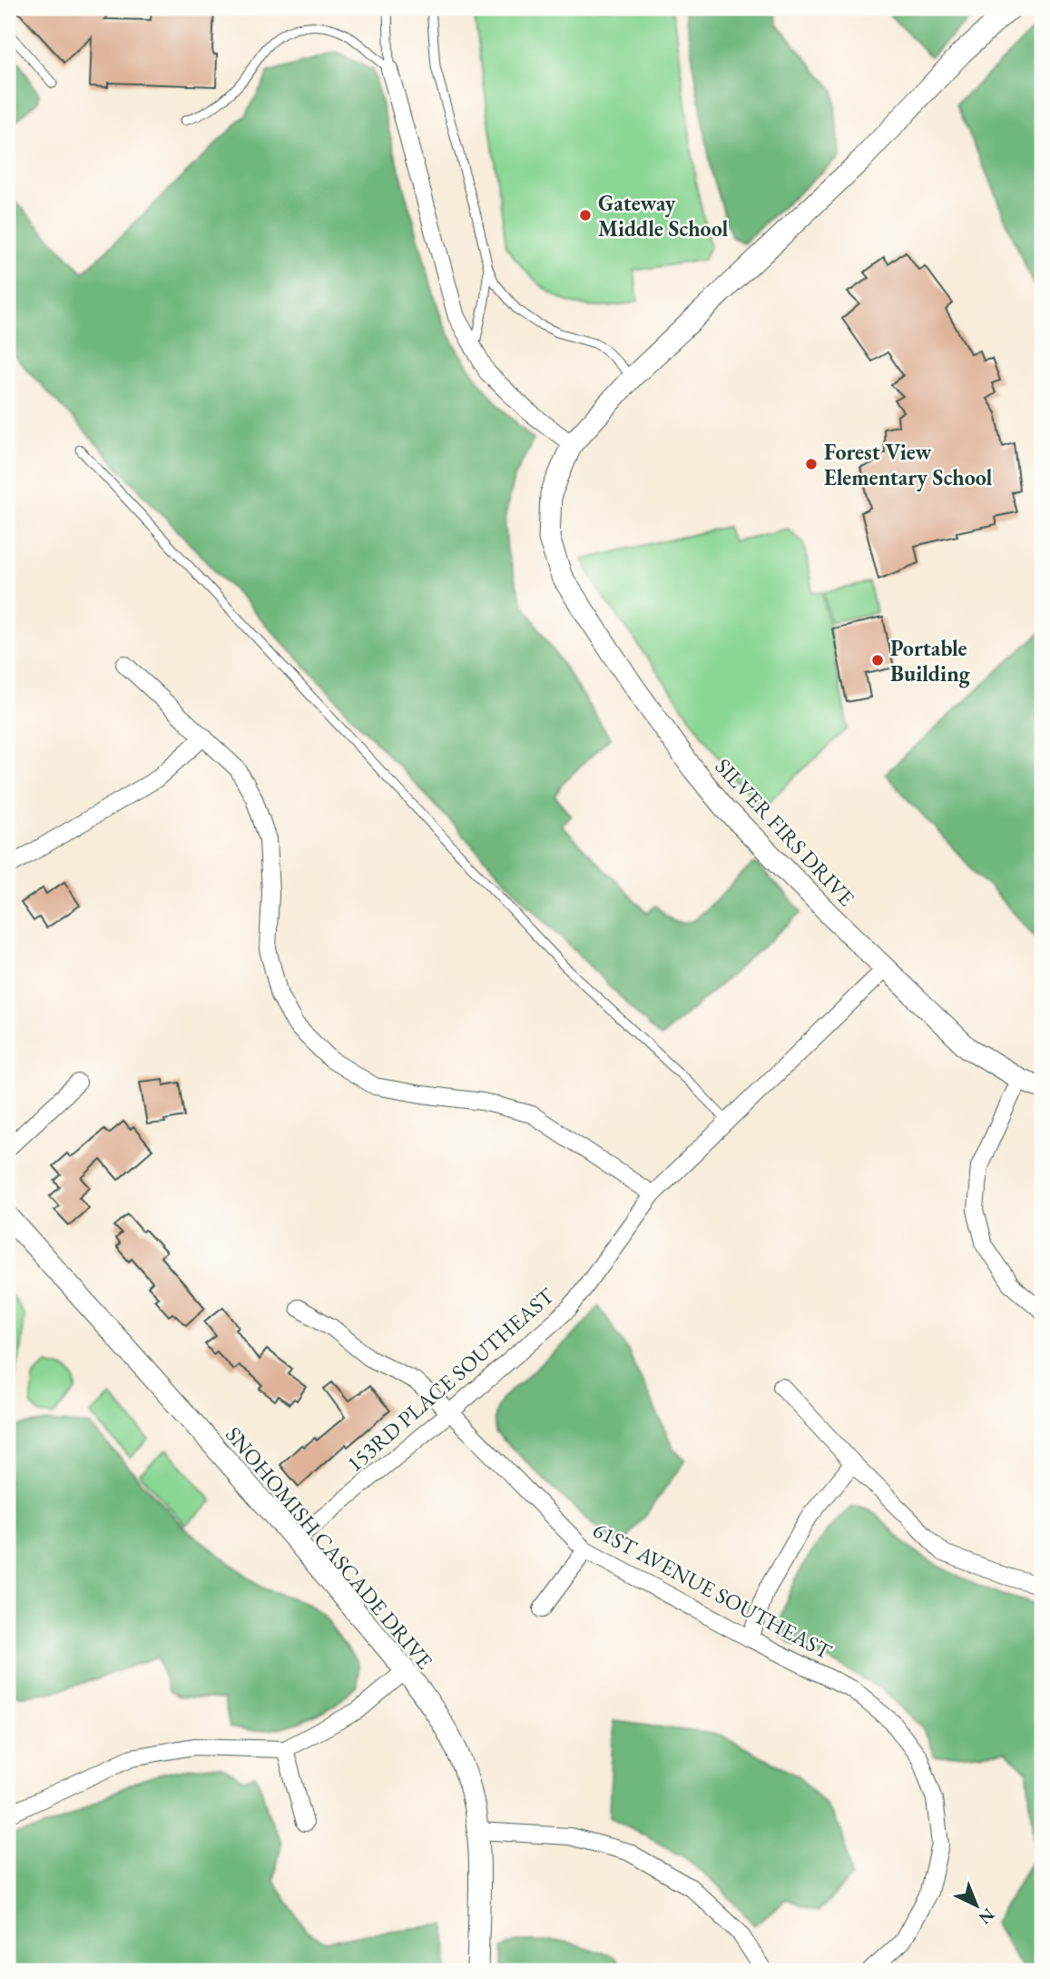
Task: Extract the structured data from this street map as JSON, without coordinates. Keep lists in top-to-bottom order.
{
  "streets": {
    "street": [
      "SILVER FIRS DRIVE",
      "153RD PLACE SOUTHEAST",
      "SNOHOMISH CASCADE DRIVE",
      "61ST AVENUE SOUTHEAST"
    ]
  },
  "crossings": [
    ["SILVER FIRS DRIVE", "153RD PLACE SOUTHEAST"],
    ["153RD PLACE SOUTHEAST", "SNOHOMISH CASCADE DRIVE"],
    ["153RD PLACE SOUTHEAST", "61ST AVENUE SOUTHEAST"]
  ],
  "places": ["Gateway Middle School", "Forest View Elementary School", "Portable Building"],
  "north": "bottom right"
}
